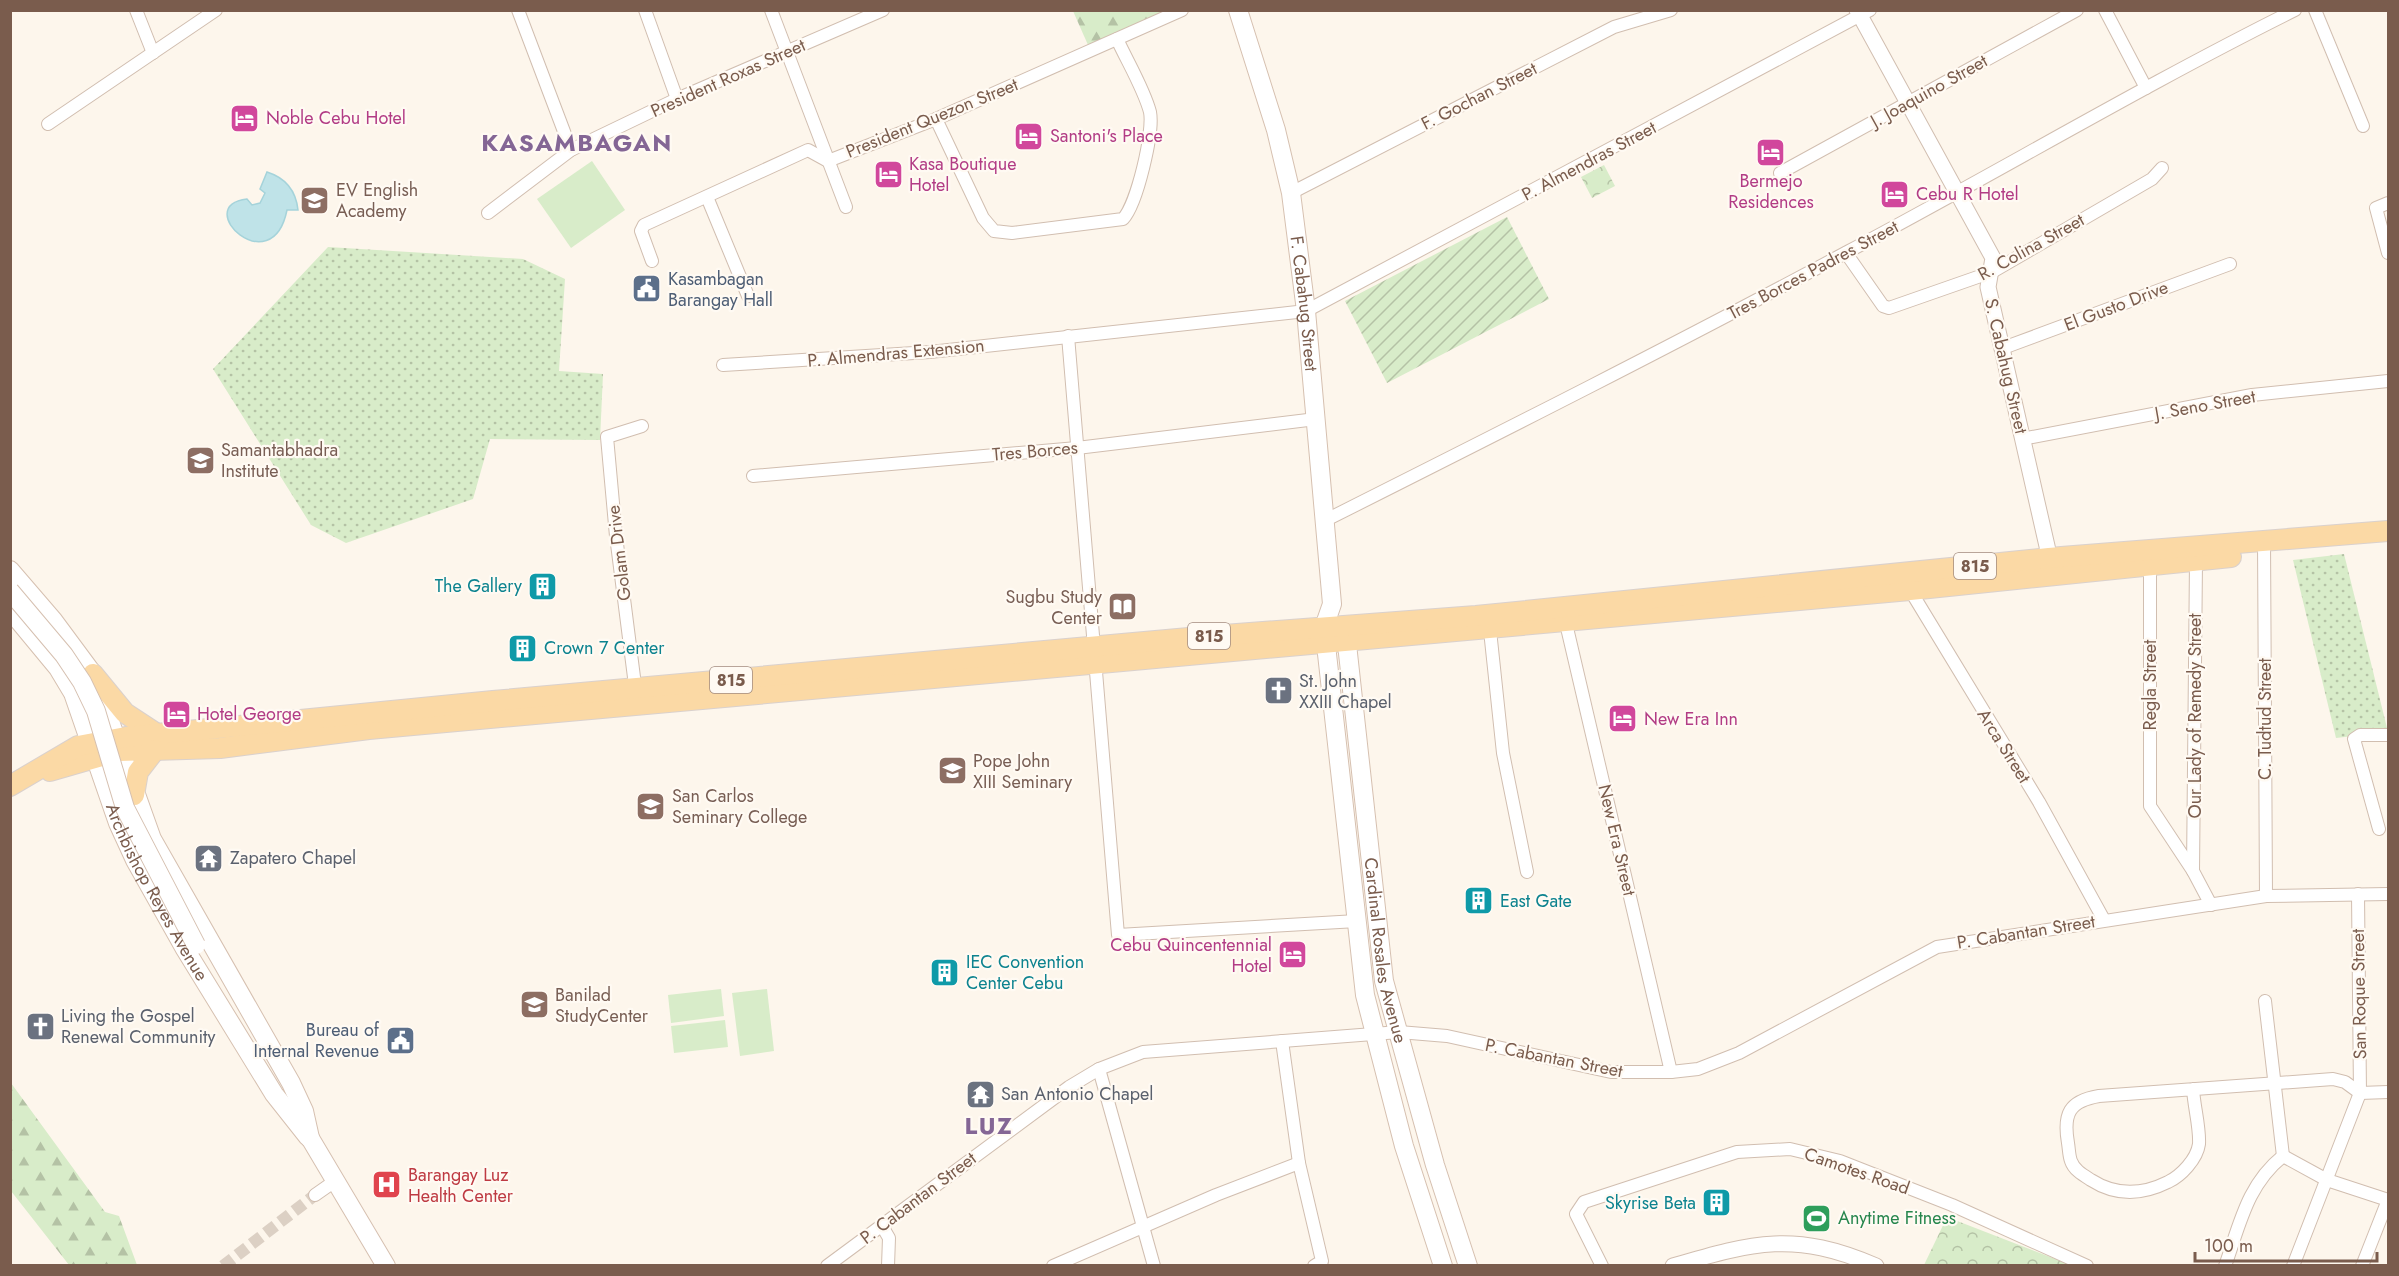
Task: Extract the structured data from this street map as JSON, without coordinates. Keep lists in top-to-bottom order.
{
  "streets": {
    "main road": [
      "F. Cabahug Street",
      "815",
      "Archbishop Reyes Avenue",
      "Cardinal Rosales Avenue"
    ],
    "street": [
      "President Roxas Street",
      "J. Joaquino Street",
      "F. Gochan Street",
      "President Quezon Street",
      "P. Almendras Street",
      "R. Colina Street",
      "Tres Borces Padres Street",
      "El Gusto Drive",
      "P. Almendras Extension",
      "S. Cabahug Street",
      "J. Seno Street",
      "Tres Borces",
      "Golam Drive",
      "Regla Street",
      "Our Lady of Remedy Street",
      "C. Tudtud Street",
      "Arca Street",
      "New Era Street",
      "P. Cabantan Street",
      "San Roque Street",
      "Camotes Road"
    ]
  },
  "crossings": [
    ["J. Joaquino Street", "S. Cabahug Street"],
    ["F. Gochan Street", "F. Cabahug Street"],
    ["P. Almendras Street", "F. Cabahug Street"],
    ["P. Almendras Street", "P. Almendras Extension"],
    ["P. Almendras Street", "S. Cabahug Street"],
    ["R. Colina Street", "Tres Borces Padres Street"],
    ["R. Colina Street", "S. Cabahug Street"],
    ["Tres Borces Padres Street", "F. Cabahug Street"],
    ["Tres Borces Padres Street", "S. Cabahug Street"],
    ["F. Cabahug Street", "P. Almendras Extension"],
    ["F. Cabahug Street", "Tres Borces"],
    ["F. Cabahug Street", "815"],
    ["F. Cabahug Street", "Cardinal Rosales Avenue"],
    ["El Gusto Drive", "S. Cabahug Street"],
    ["S. Cabahug Street", "J. Seno Street"],
    ["S. Cabahug Street", "815"],
    ["Golam Drive", "815"],
    ["815", "Regla Street"],
    ["815", "Our Lady of Remedy Street"],
    ["815", "C. Tudtud Street"],
    ["815", "Arca Street"],
    ["815", "New Era Street"],
    ["815", "Archbishop Reyes Avenue"],
    ["815", "Cardinal Rosales Avenue"],
    ["Regla Street", "Our Lady of Remedy Street"],
    ["C. Tudtud Street", "P. Cabantan Street"],
    ["Arca Street", "P. Cabantan Street"],
    ["New Era Street", "P. Cabantan Street"],
    ["P. Cabantan Street", "Cardinal Rosales Avenue"],
    ["P. Cabantan Street", "San Roque Street"]
  ],
  "districts": ["KASAMBAGAN", "LUZ"],
  "places": {
    "hotel": [
      "Noble Cebu Hotel",
      "Santoni's Place",
      "Bermejo Residences",
      "Kasa Boutique Hotel",
      "Cebu R Hotel",
      "Hotel George",
      "New Era Inn",
      "Cebu Quincentennial Hotel"
    ],
    "school or university": [
      "EV English Academy",
      "Samantabhadra Institute",
      "Pope John XIII Seminary",
      "San Carlos Seminary College",
      "Banilad StudyCenter"
    ],
    "public building": ["Kasambagan Barangay Hall", "Bureau of Internal Revenue"],
    "building": [
      "The Gallery",
      "Crown 7 Center",
      "East Gate",
      "IEC Convention Center Cebu",
      "Skyrise Beta"
    ],
    "library": ["Sugbu Study Center"],
    "church": ["St. John XXIII Chapel", "Living the Gospel Renewal Community"],
    "temple": ["Zapatero Chapel", "San Antonio Chapel"],
    "hospital": ["Barangay Luz Health Center"],
    "sports": ["Anytime Fitness"]
  },
  "scale_bar": "100 m"
}
